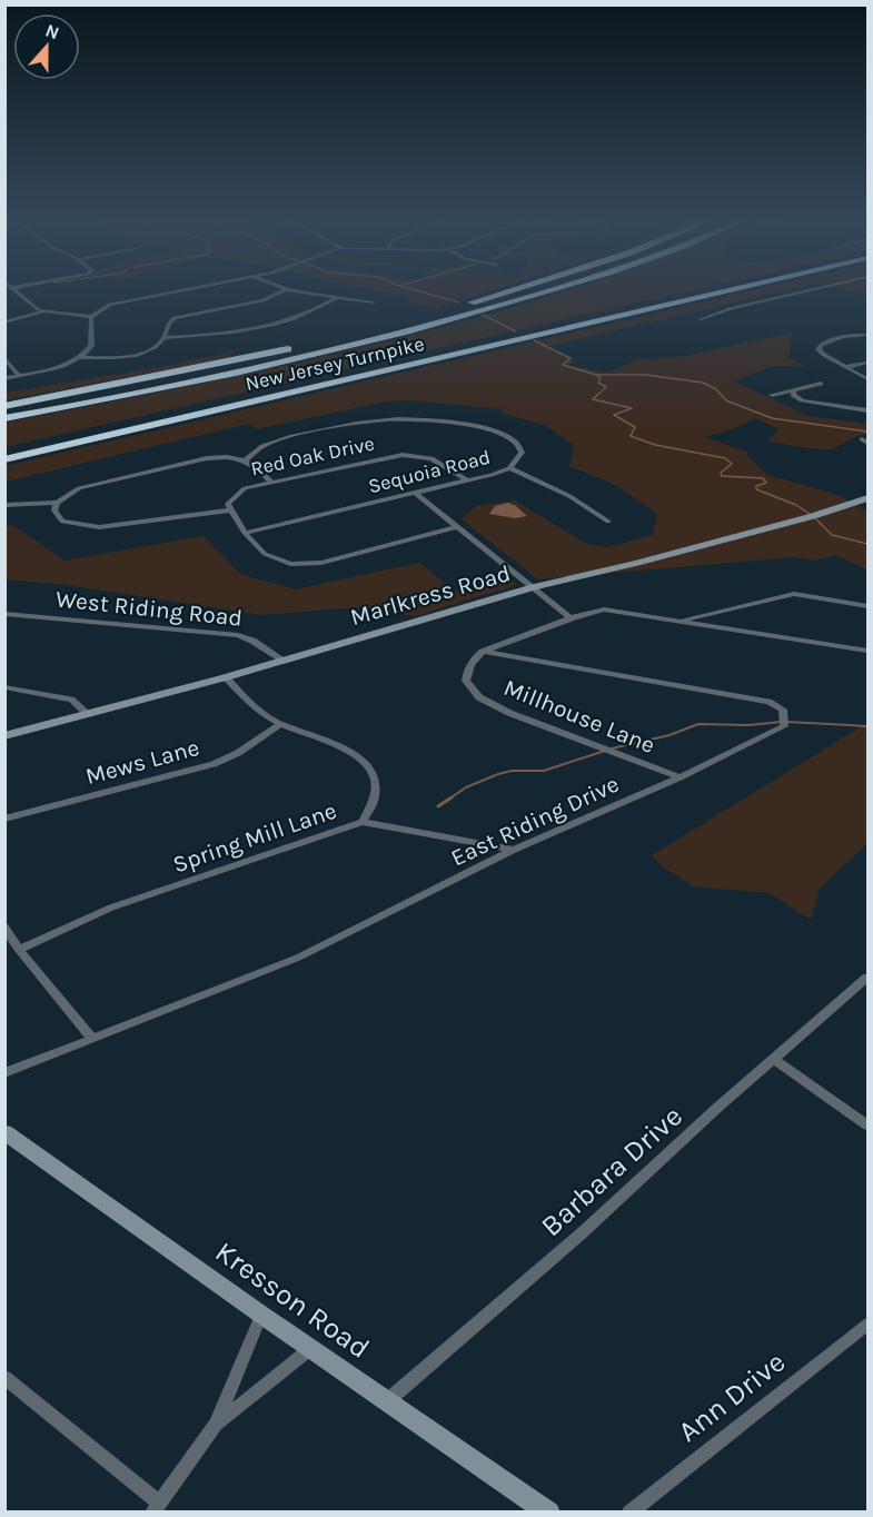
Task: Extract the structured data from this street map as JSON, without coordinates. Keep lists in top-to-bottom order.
{
  "streets": {
    "highway": ["New Jersey Turnpike"],
    "street": [
      "Red Oak Drive",
      "Sequoia Road",
      "Marlkress Road",
      "West Riding Road",
      "Millhouse Lane",
      "Mews Lane",
      "East Riding Drive",
      "Spring Mill Lane",
      "Barbara Drive",
      "Kresson Road",
      "Ann Drive"
    ]
  },
  "crossings": [
    ["Red Oak Drive", "Sequoia Road"],
    ["Marlkress Road", "West Riding Road"],
    ["Millhouse Lane", "East Riding Drive"],
    ["East Riding Drive", "Spring Mill Lane"],
    ["Barbara Drive", "Kresson Road"]
  ],
  "north": "top"
}
